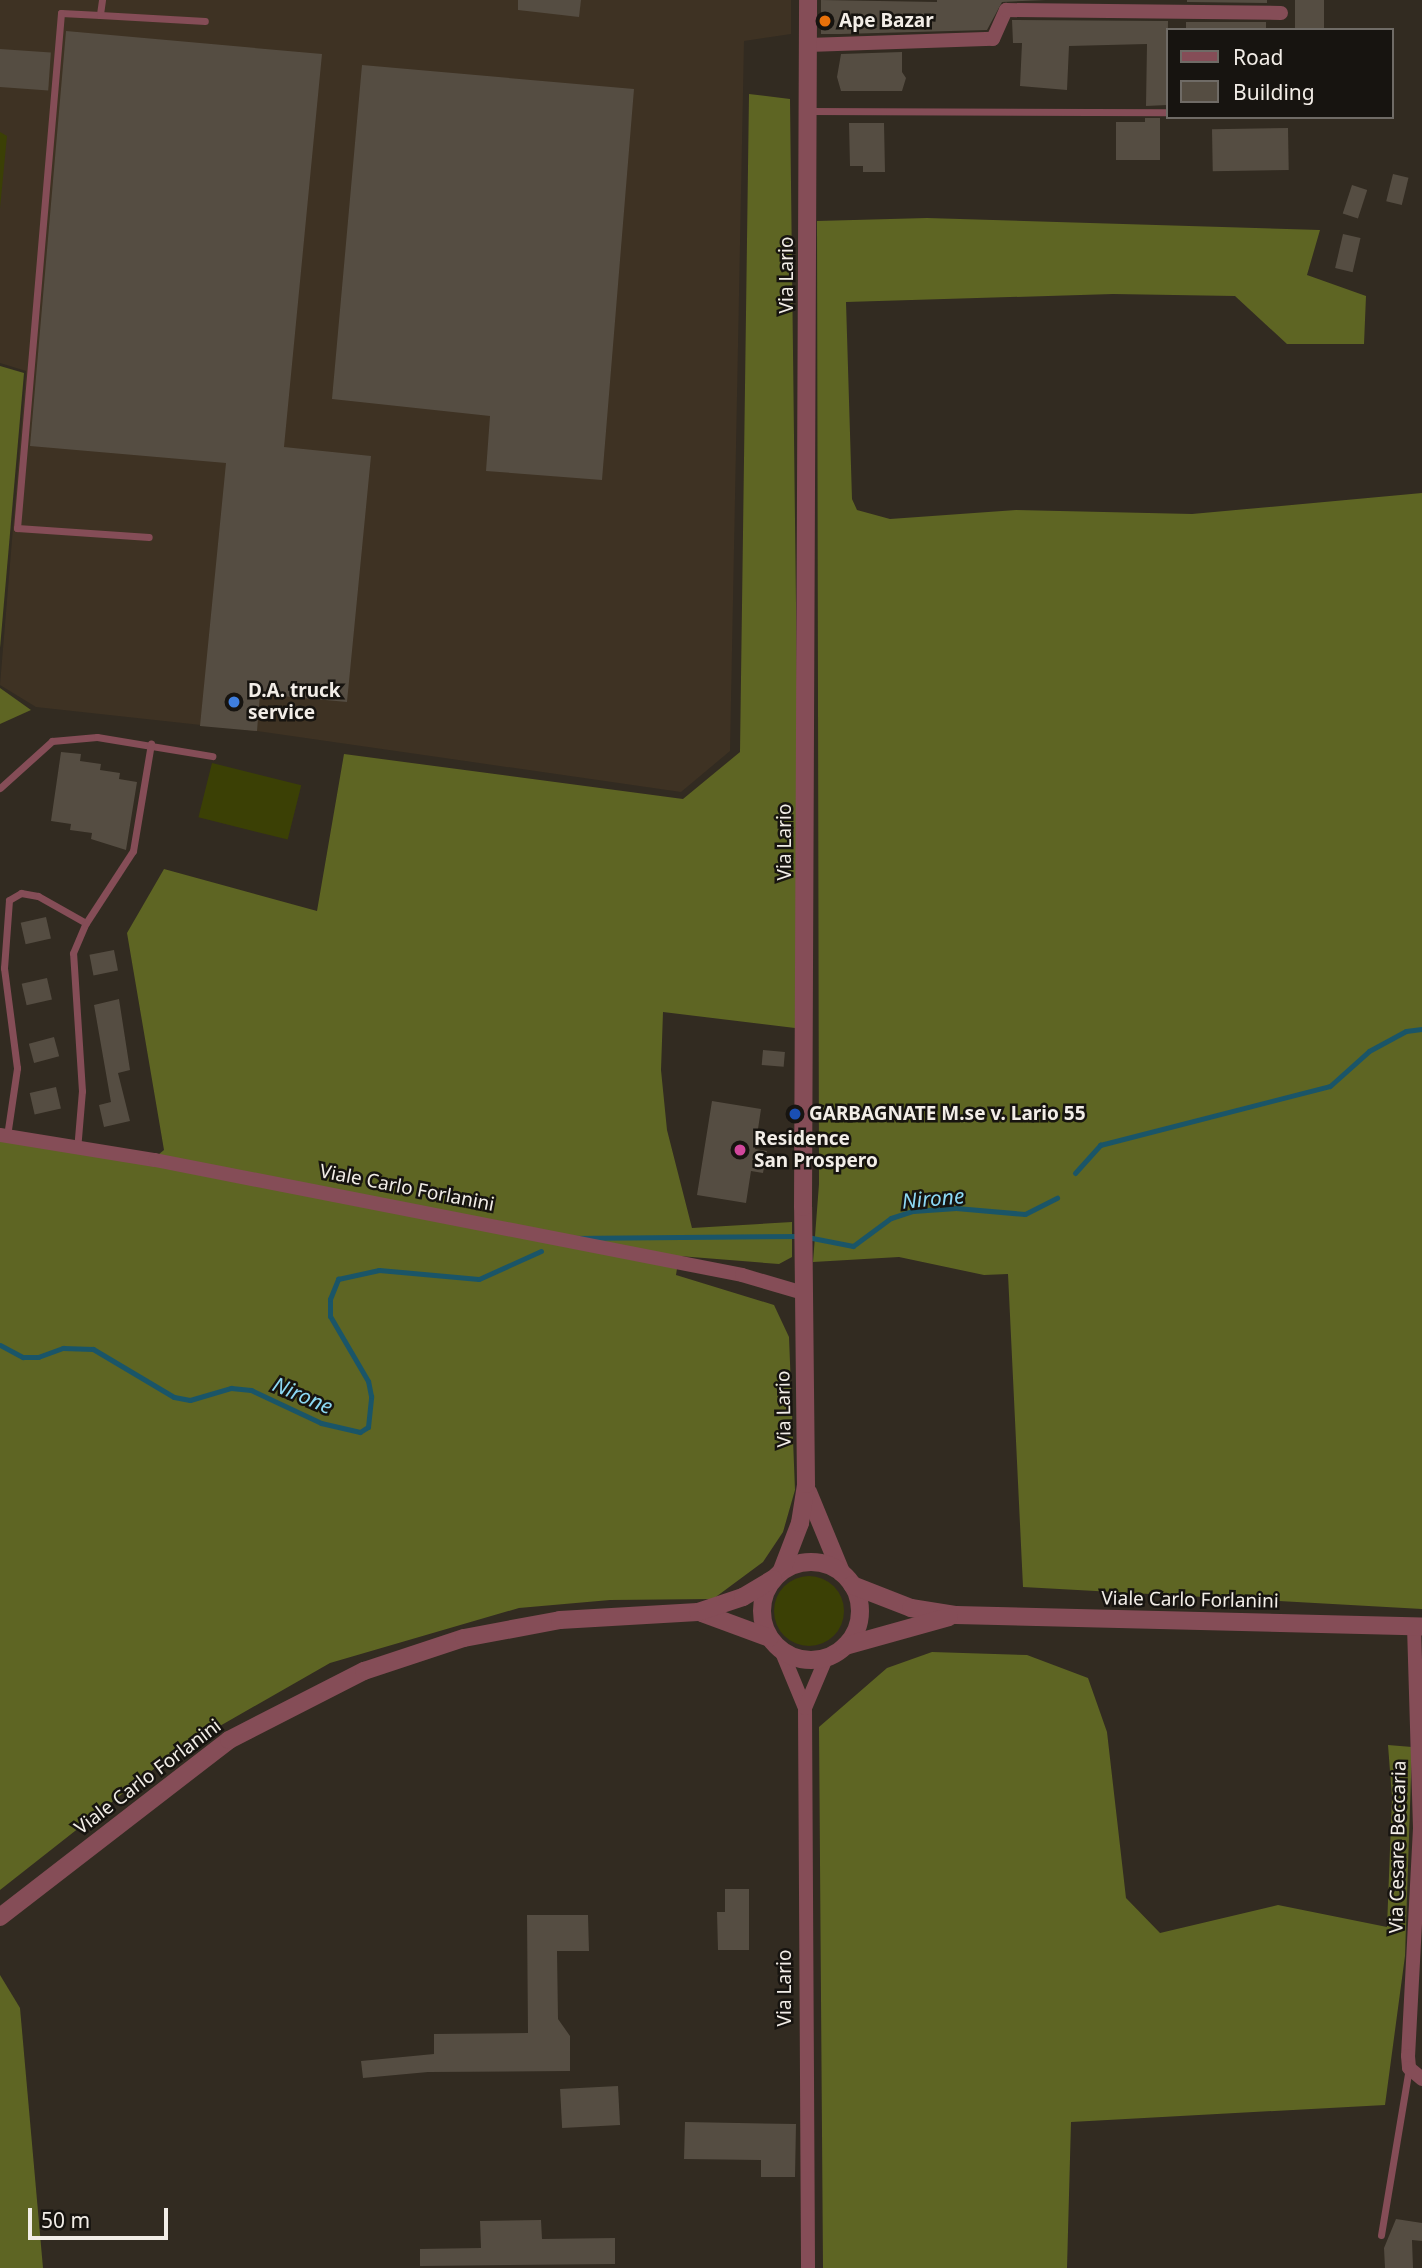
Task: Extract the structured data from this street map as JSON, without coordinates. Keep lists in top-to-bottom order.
{
  "streets": {
    "street": ["Via Lario", "Viale Carlo Forlanini", "Via Cesare Beccaria"]
  },
  "crossings": [
    ["Via Lario", "Viale Carlo Forlanini"],
    ["Viale Carlo Forlanini", "Via Cesare Beccaria"]
  ],
  "water": ["Nirone"],
  "places": [
    "Ape Bazar",
    "D.A. truck service",
    "GARBAGNATE M.se v. Lario 55",
    "Residence San Prospero"
  ],
  "legend": ["Road", "Building"],
  "scale_bar": "50 m"
}
